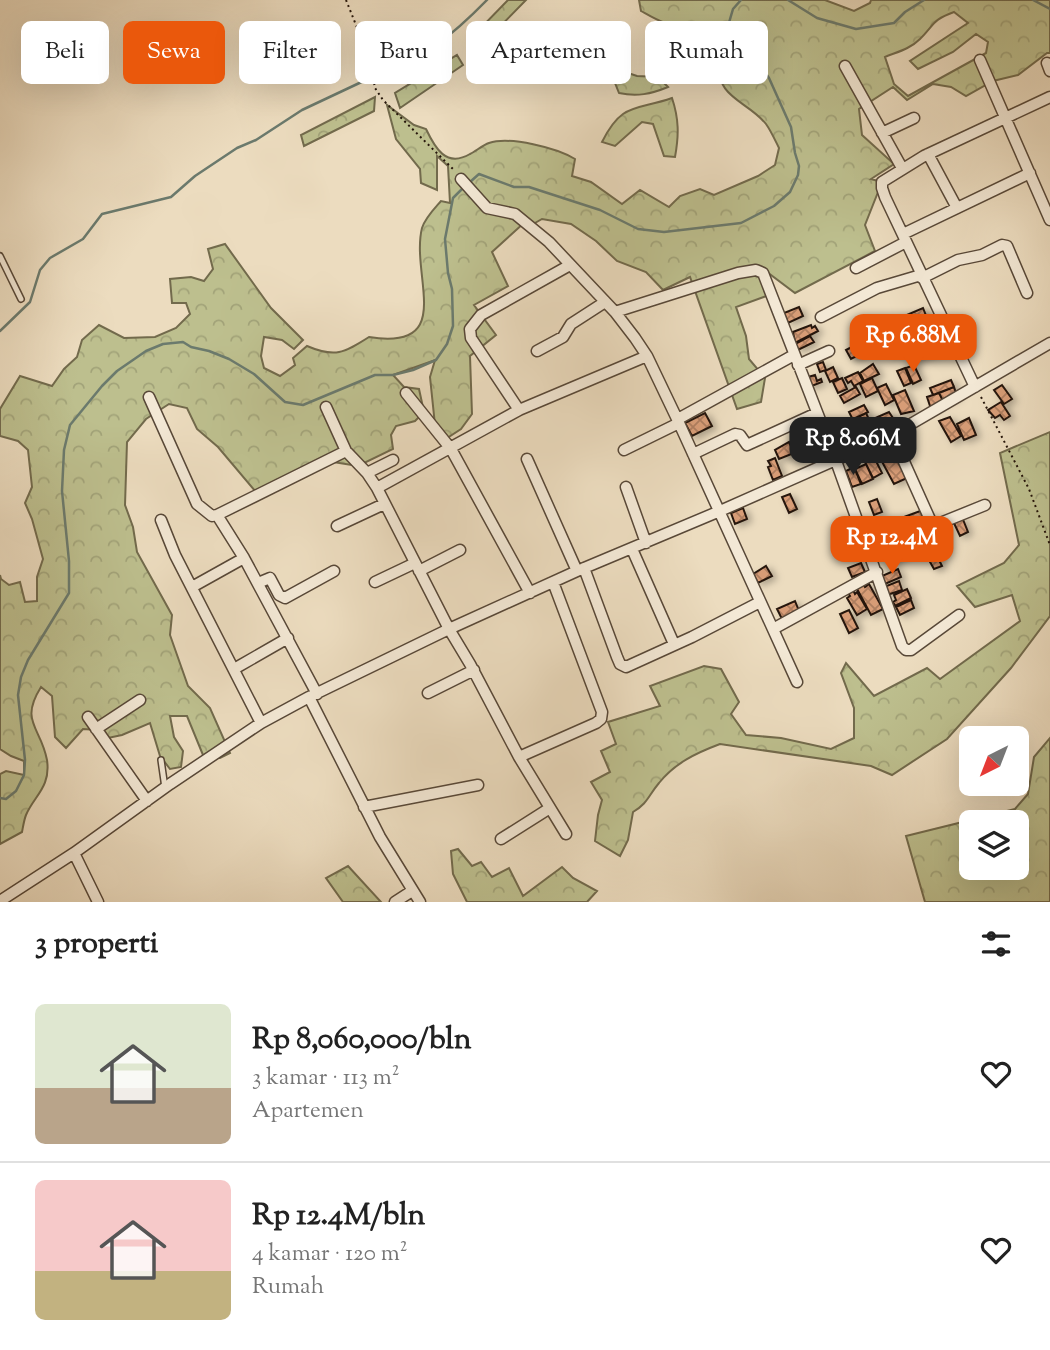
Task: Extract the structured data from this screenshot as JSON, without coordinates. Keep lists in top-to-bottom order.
{
  "north": "bottom left",
  "page": {
    "chip": [
      "Beli",
      "Sewa",
      "Filter",
      "Baru",
      "Apartemen",
      "Rumah"
    ],
    "price": ["Rp 6.88M", "Rp 8.06M", "Rp 12.4M"],
    "heading": "3 properti",
    "list": [
      {
        "name": "Rp 8,060,000/bln",
        "note": "3 kamar · 113 m² · Apartemen"
      },
      {
        "name": "Rp 12.4M/bln",
        "note": "4 kamar · 120 m² · Rumah"
      }
    ]
  }
}
